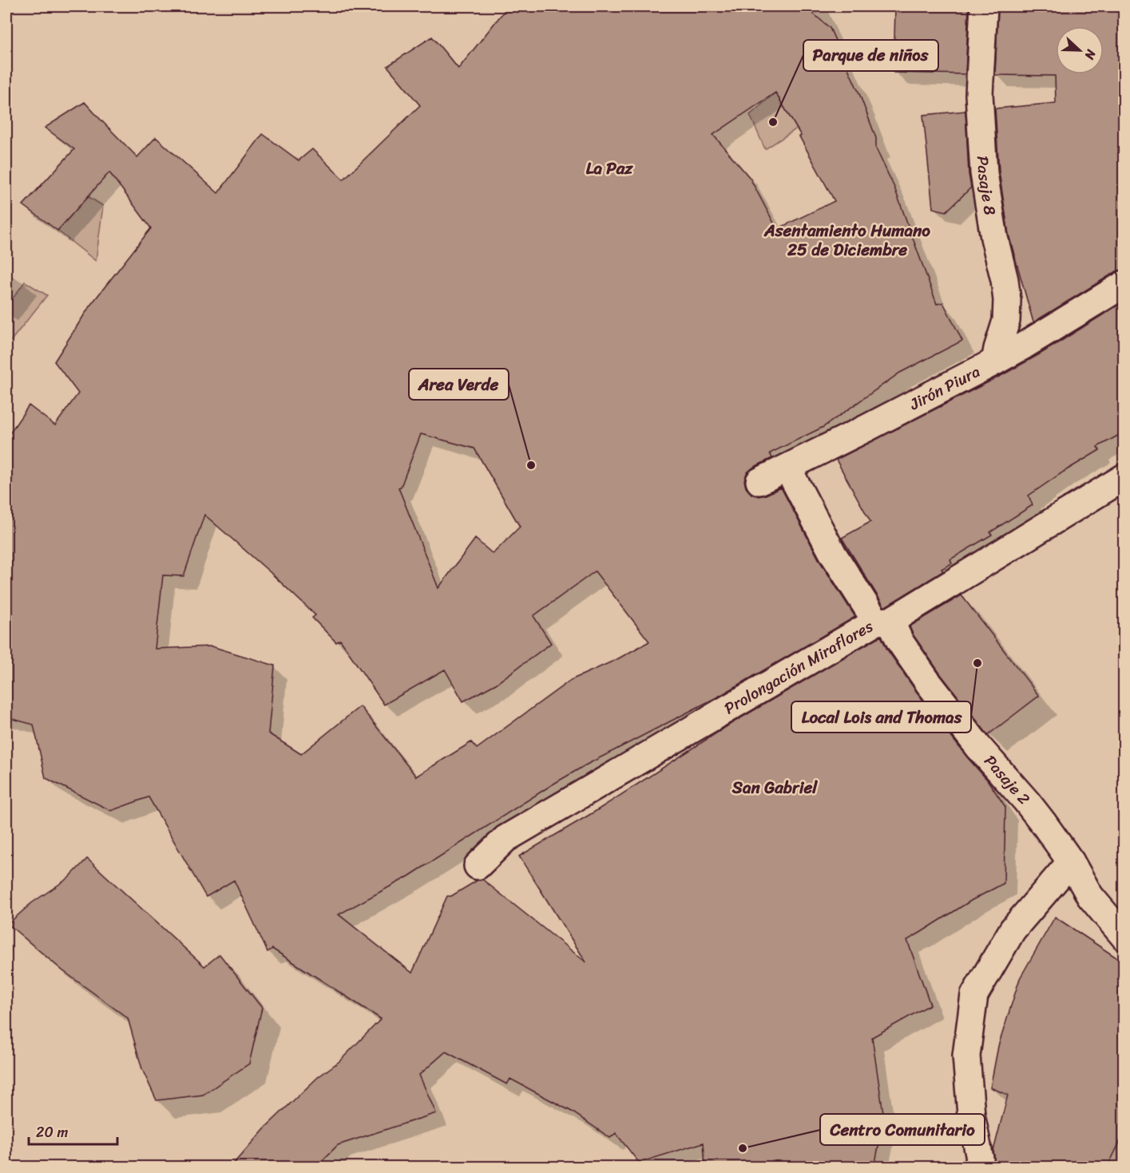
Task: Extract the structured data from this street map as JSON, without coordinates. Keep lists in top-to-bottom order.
{
  "streets": {
    "street": [
      "Pasaje 8",
      "Jirón Piura",
      "Prolongación Miraflores",
      "Pasaje 2"
    ]
  },
  "crossings": [
    ["Pasaje 8", "Jirón Piura"],
    ["Jirón Piura", "Pasaje 2"],
    ["Prolongación Miraflores", "Pasaje 2"]
  ],
  "districts": ["La Paz", "Asentamiento Humano 25 de Diciembre", "San Gabriel"],
  "places": [
    "Parque de niños",
    "Area Verde",
    "Local Lois and Thomas",
    "Centro Comunitario"
  ],
  "scale_bar": "20 m",
  "north": "right"
}
